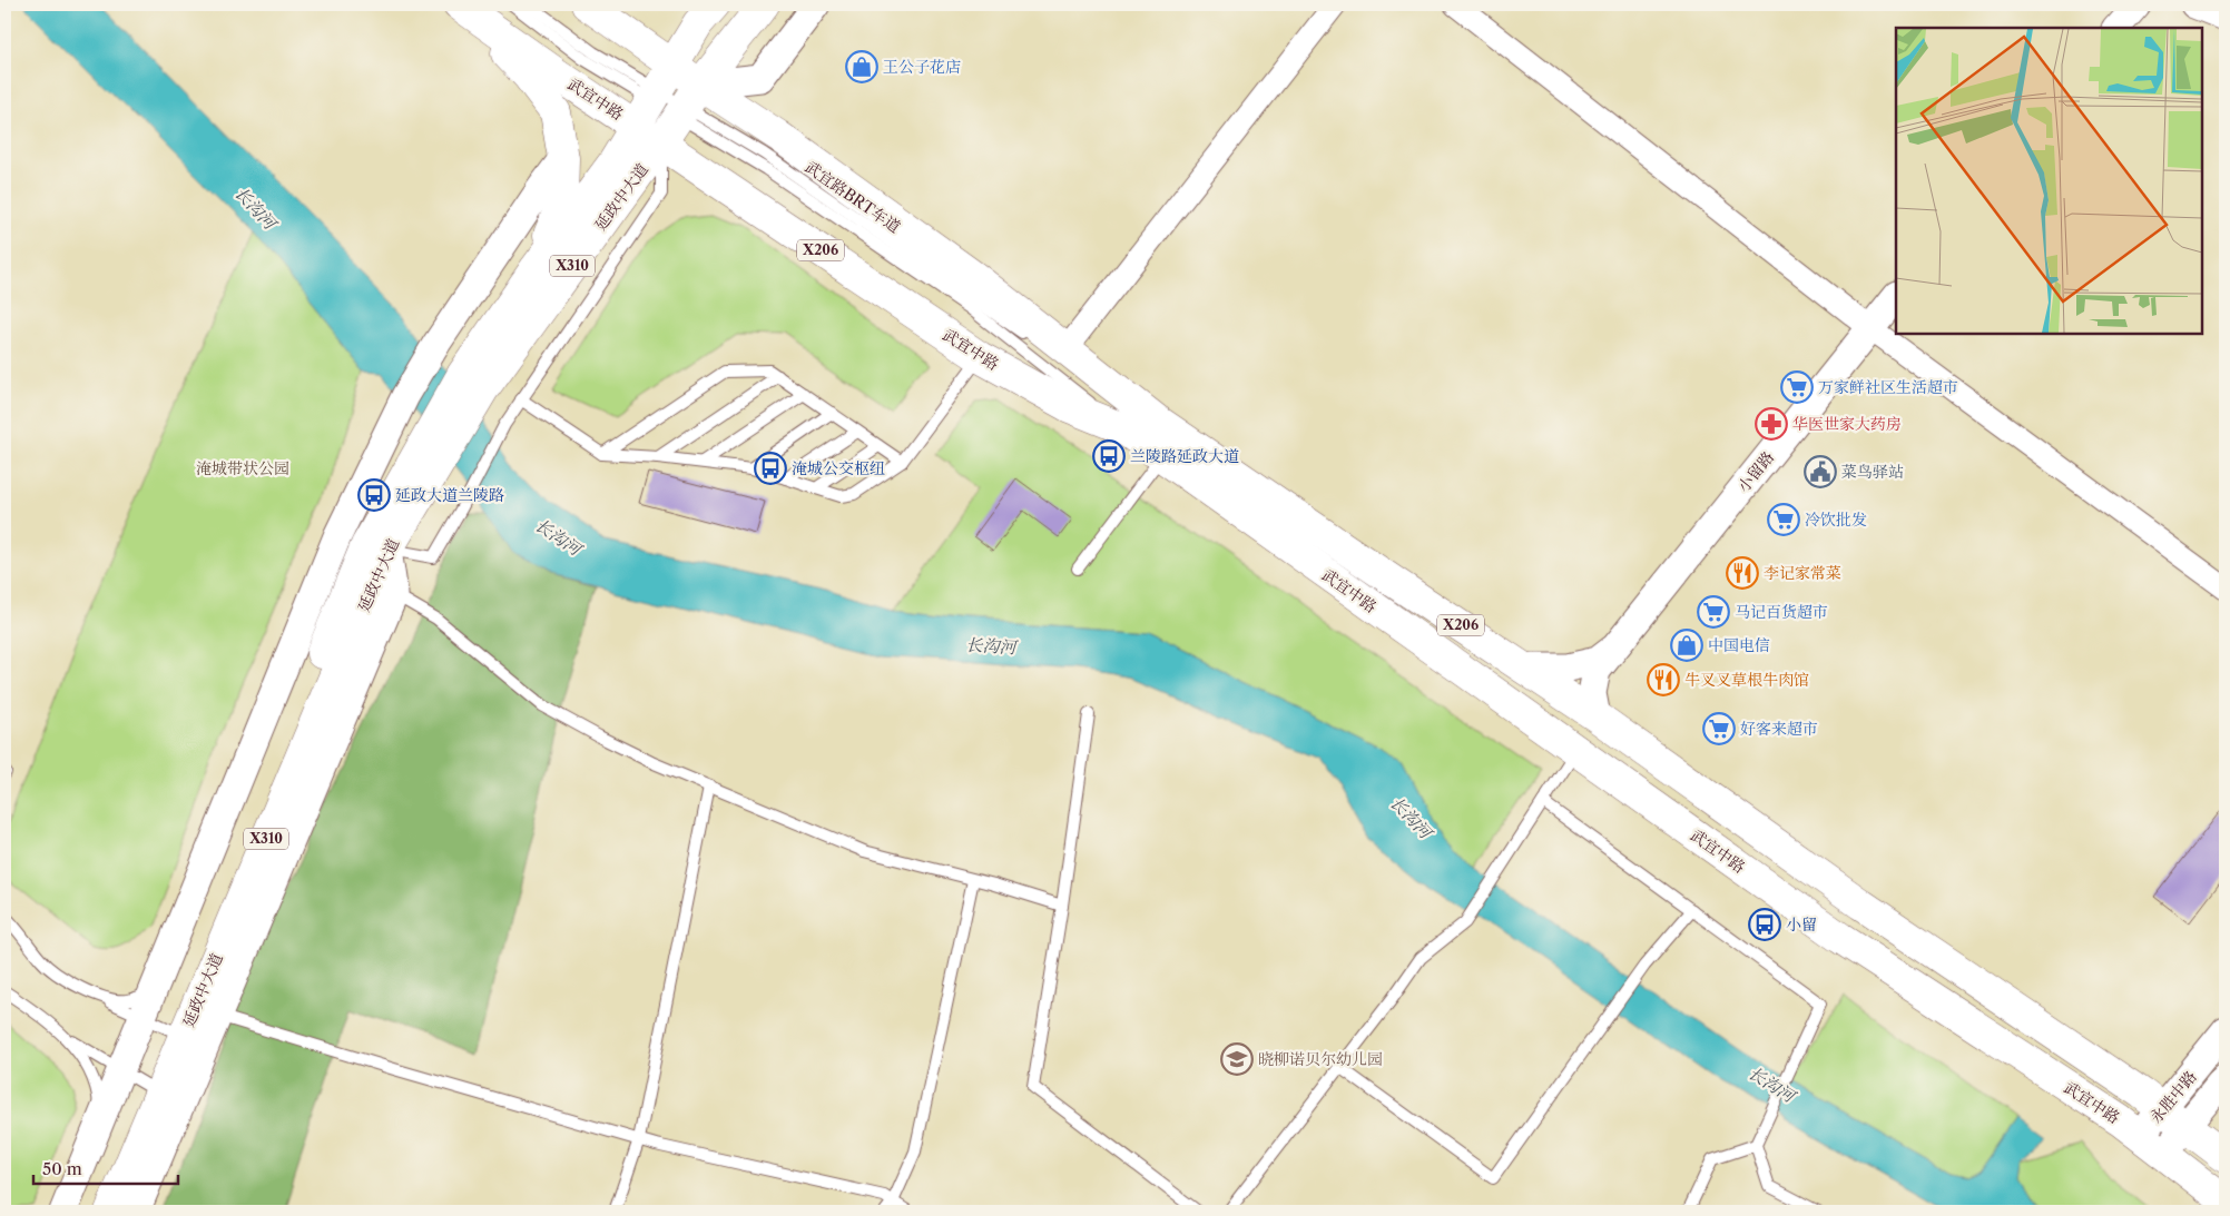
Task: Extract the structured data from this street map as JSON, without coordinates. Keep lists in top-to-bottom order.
{
  "streets": {
    "main road": [
      "武宜中路",
      "延政中大道",
      "X206",
      "X310"
    ],
    "street": ["小留路", "永胜中路"],
    "lane": ["武宜路BRT车道"]
  },
  "crossings": [
    ["武宜中路", "延政中大道"],
    ["武宜中路", "武宜路BRT车道"],
    ["武宜中路", "小留路"],
    ["武宜中路", "永胜中路"],
    ["延政中大道", "武宜路BRT车道"]
  ],
  "water": ["长沟河"],
  "parks": ["淹城带状公园"],
  "places": {
    "shop": ["王公子花店", "中国电信"],
    "supermarket": [
      "万家鲜社区生活超市",
      "冷饮批发",
      "马记百货超市",
      "好客来超市"
    ],
    "pharmacy": ["华医世家大药房"],
    "bus stop": [
      "兰陵路延政大道",
      "淹城公交枢纽",
      "延政大道兰陵路",
      "小留"
    ],
    "public building": ["菜鸟驿站"],
    "restaurant": ["李记家常菜", "牛叉叉草根牛肉馆"],
    "school or university": ["晓柳诺贝尔幼儿园"]
  },
  "scale_bar": "50 m"
}
